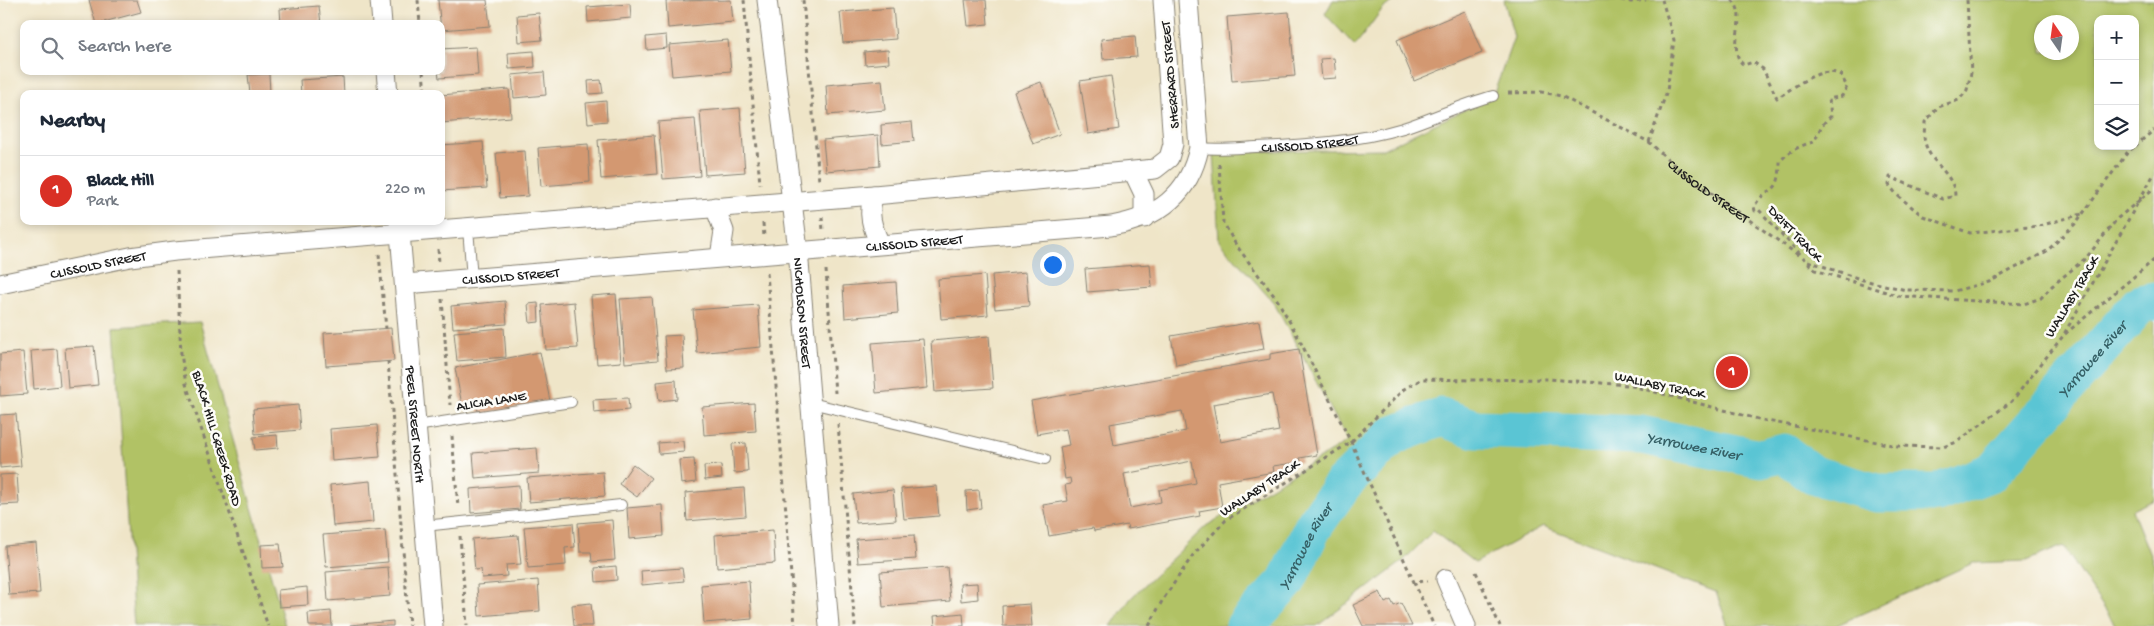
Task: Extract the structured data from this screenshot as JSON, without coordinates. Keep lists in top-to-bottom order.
{
  "streets": {
    "street": [
      "SHERRARD STREET",
      "CLISSOLD STREET",
      "NICHOLSON STREET",
      "PEEL STREET NORTH"
    ],
    "lane": ["ALICIA LANE"],
    "path": ["DRIFT TRACK", "WALLABY TRACK", "BLACK HILL CREEK ROAD"]
  },
  "crossings": [
    ["SHERRARD STREET", "CLISSOLD STREET"],
    ["CLISSOLD STREET", "DRIFT TRACK"],
    ["CLISSOLD STREET", "NICHOLSON STREET"],
    ["CLISSOLD STREET", "PEEL STREET NORTH"],
    ["CLISSOLD STREET", "BLACK HILL CREEK ROAD"],
    ["DRIFT TRACK", "WALLABY TRACK"],
    ["ALICIA LANE", "PEEL STREET NORTH"]
  ],
  "water": ["Yarrowee River"],
  "north": "top",
  "page": {
    "map_buttons": ["+", "−"],
    "search": "Search here",
    "heading": "Nearby",
    "list": [
      {
        "mark": "1",
        "name": "Black Hill",
        "note": "Park",
        "value": "220 m"
      }
    ],
    "pins": "1"
  }
}
